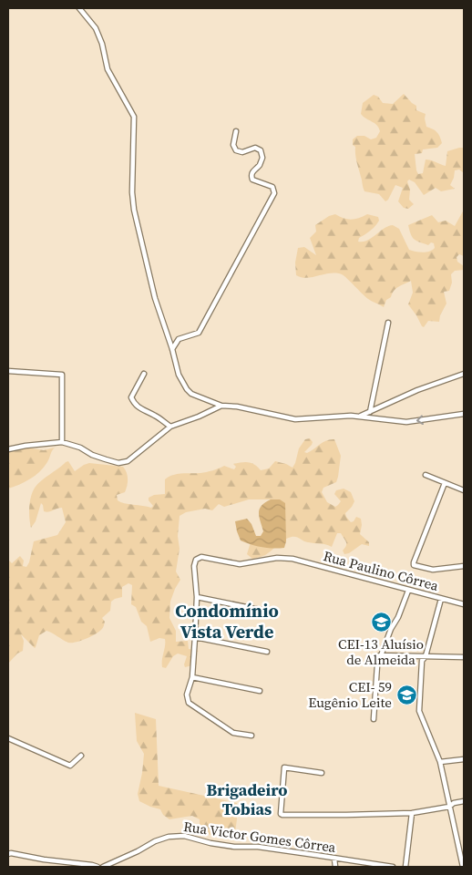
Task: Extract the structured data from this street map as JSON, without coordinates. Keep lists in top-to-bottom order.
{
  "streets": {
    "street": ["Rua Paulino Côrrea", "Rua Victor Gomes Côrrea"]
  },
  "districts": ["Condomínio Vista Verde", "Brigadeiro Tobias"],
  "places": {
    "school or university": ["CEI-13 Aluísio de Almeida", "CEI- 59 Eugênio Leite"]
  }
}
